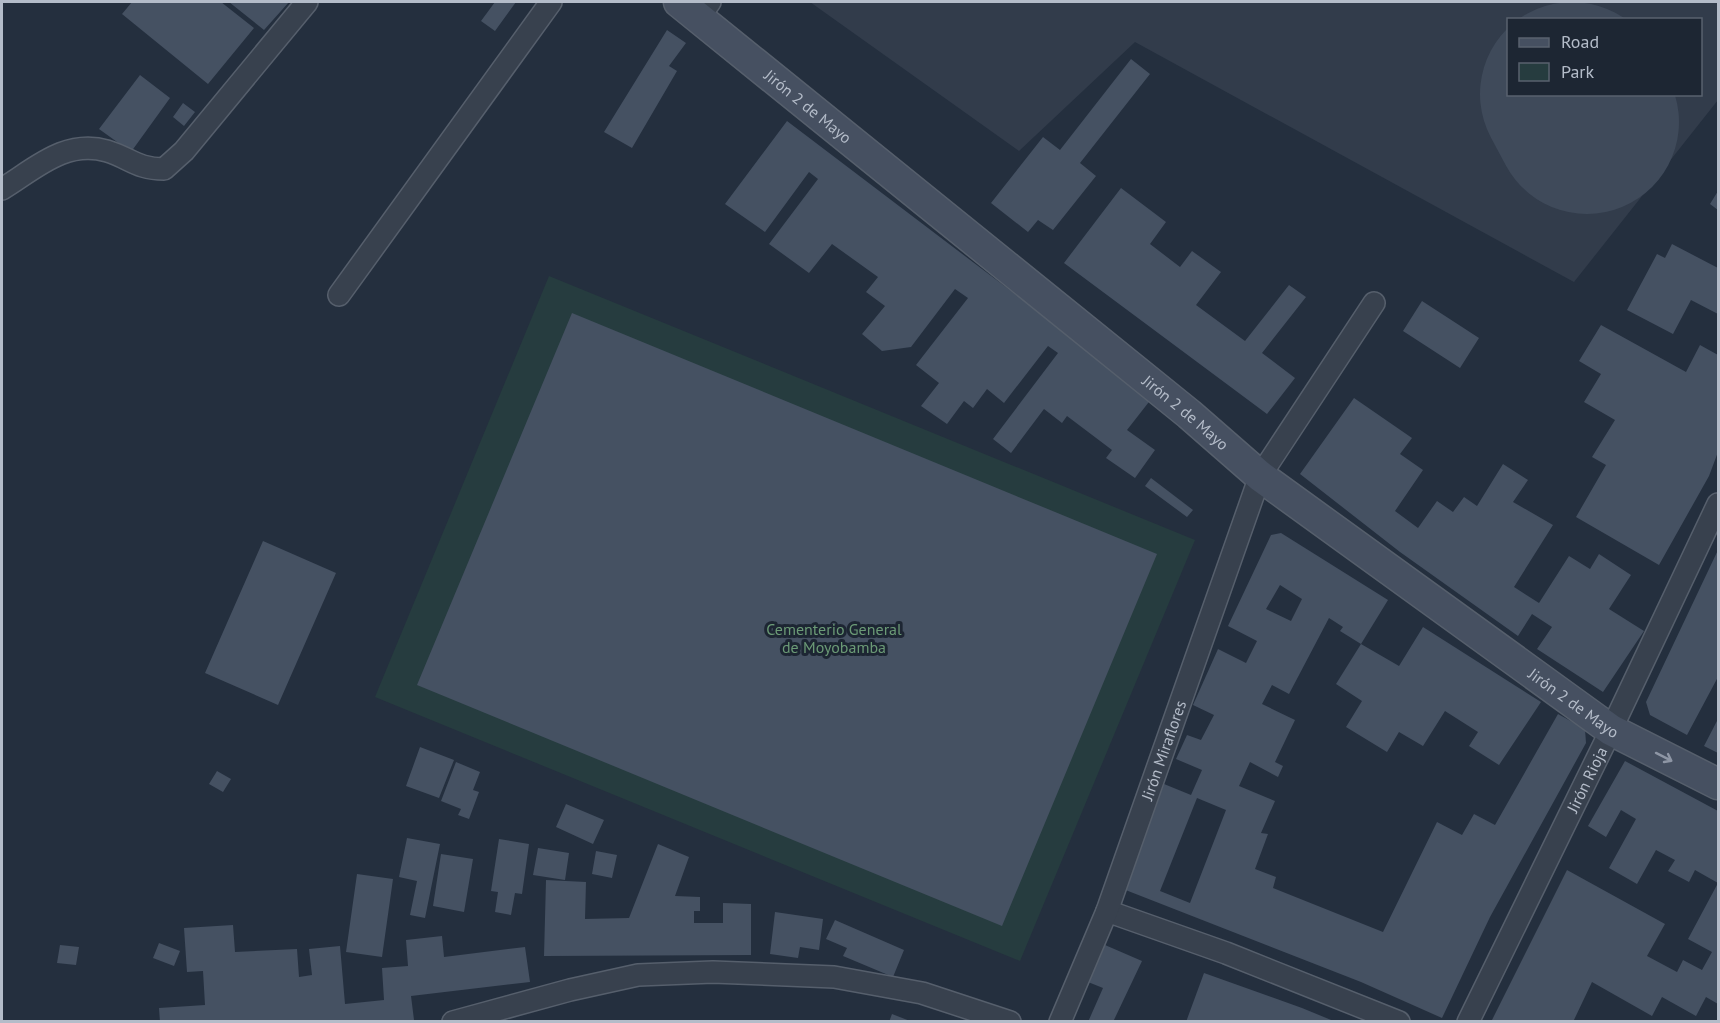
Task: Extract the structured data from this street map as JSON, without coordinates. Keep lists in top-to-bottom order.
{
  "streets": {
    "main road": ["Jirón 2 de Mayo"],
    "street": ["Jirón Miraflores", "Jirón Rioja"]
  },
  "crossings": [
    ["Jirón 2 de Mayo", "Jirón Miraflores"],
    ["Jirón 2 de Mayo", "Jirón Rioja"]
  ],
  "parks": ["Cementerio General de Moyobamba"],
  "legend": ["Road", "Park"]
}
